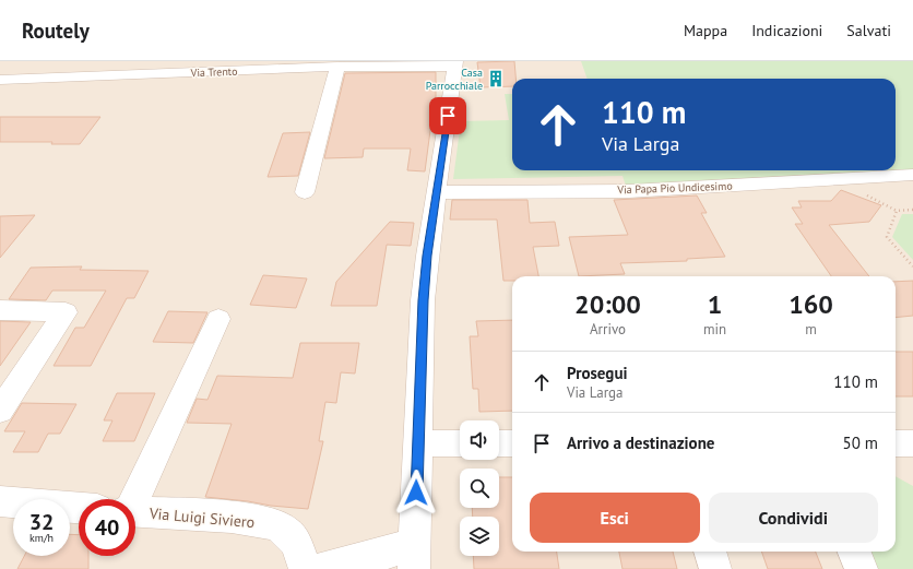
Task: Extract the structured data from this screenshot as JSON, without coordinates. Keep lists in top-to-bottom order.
{
  "streets": {
    "street": ["Via Trento", "Via Papa Pio Undicesimo", "Via Luigi Siviero"]
  },
  "places": {
    "building": ["Casa Parrocchiale"]
  },
  "page": {
    "header": "Routely",
    "nav": ["Mappa", "Indicazioni", "Salvati"],
    "turn": ["110 m", "Via Larga"],
    "eta": [
      "20:00",
      "Arrivo",
      "1",
      "min",
      "160",
      "m"
    ],
    "list": [
      {
        "name": "Prosegui",
        "note": "Via Larga",
        "value": "110 m"
      },
      {
        "name": "Arrivo a destinazione",
        "value": "50 m"
      }
    ],
    "buttons": ["Esci", "Condividi"],
    "speed": "32 km/h",
    "limit": "40"
  }
}
